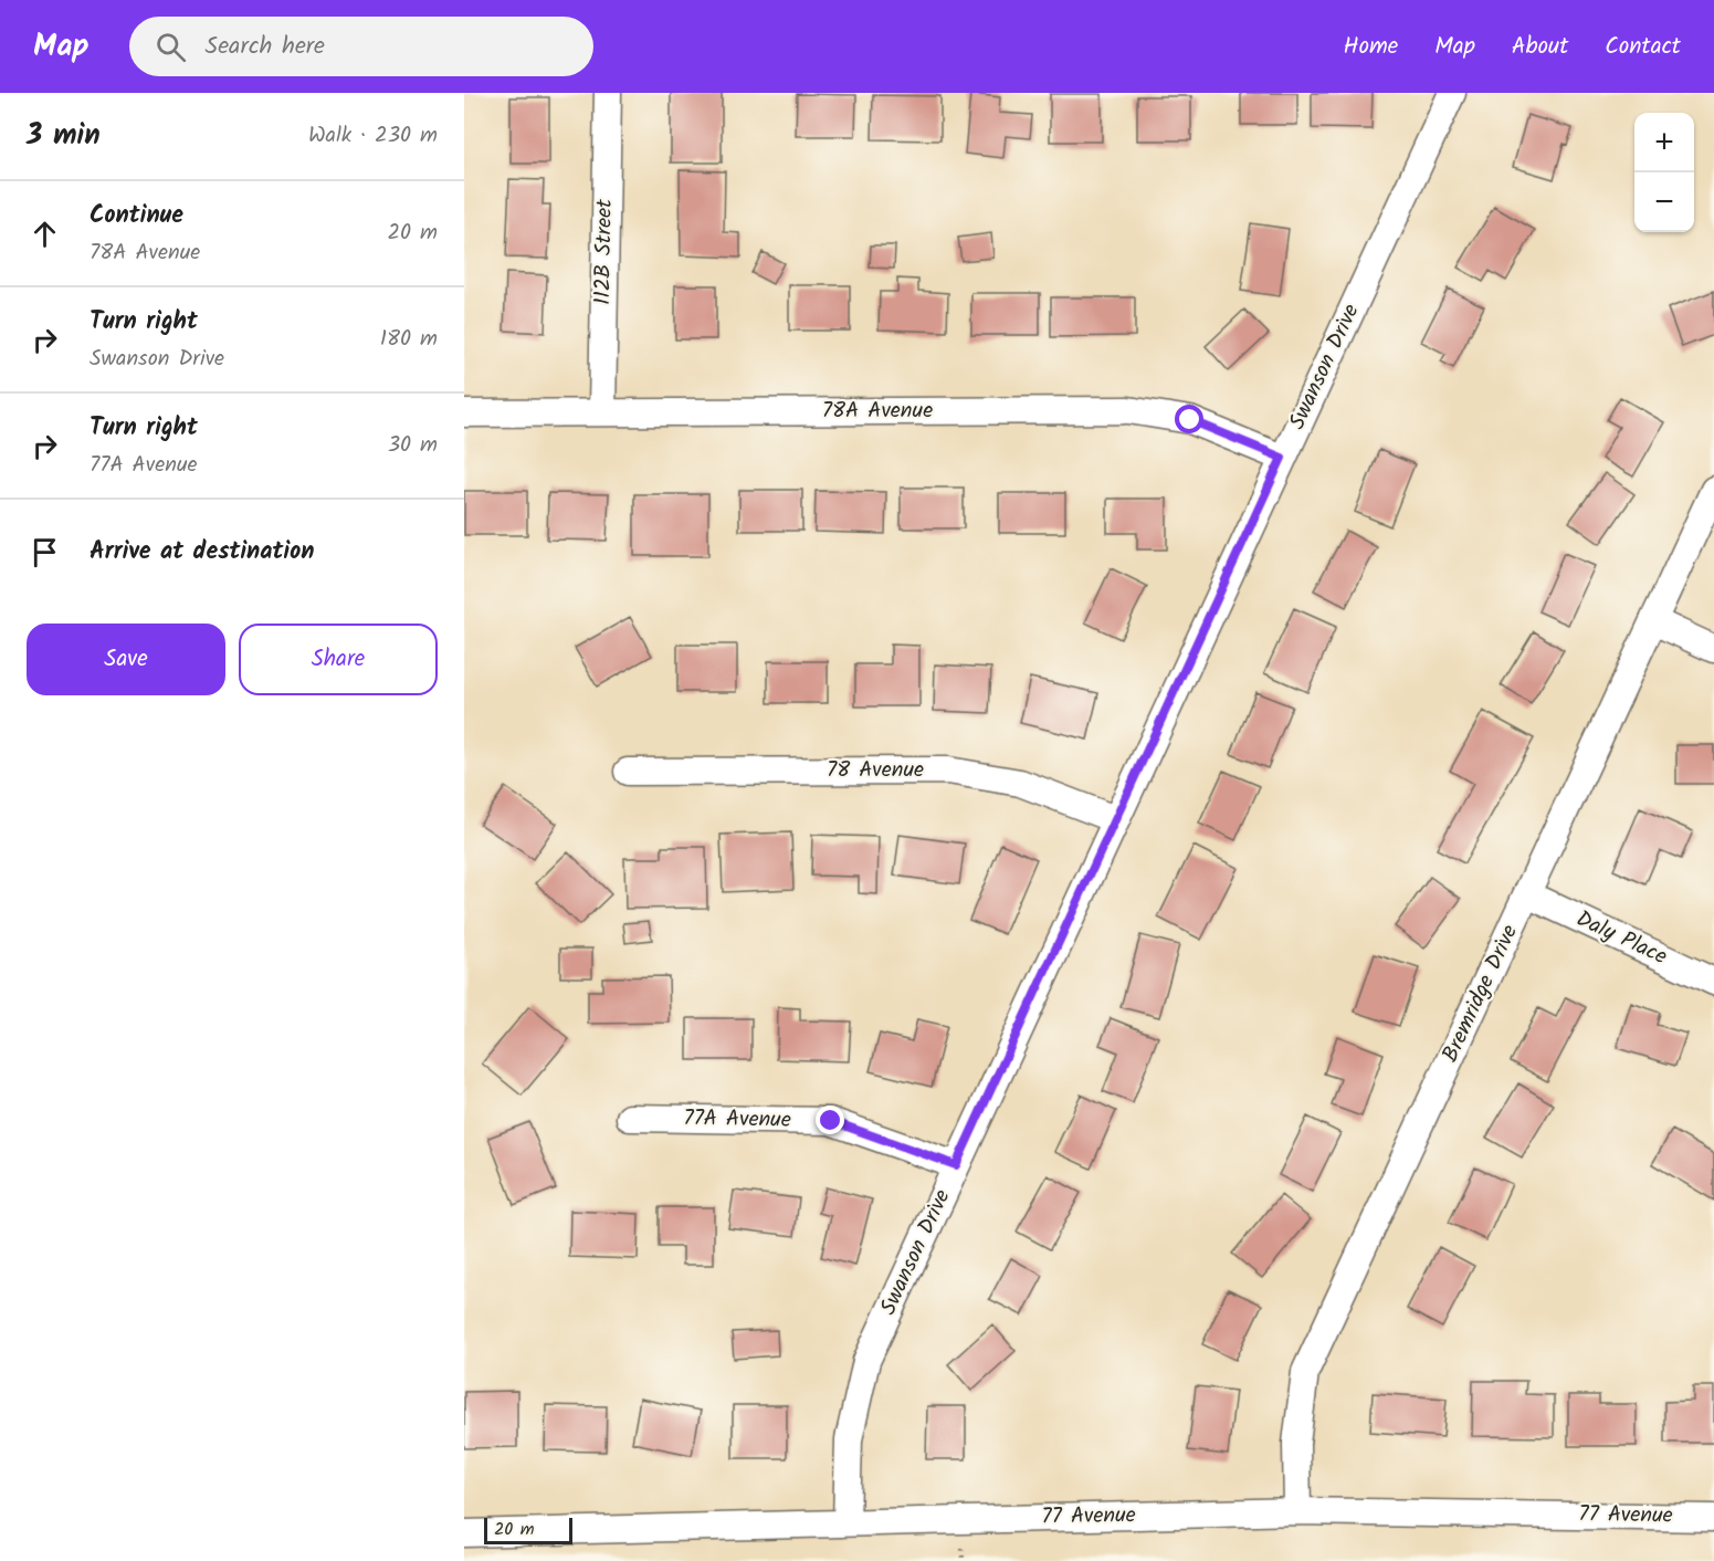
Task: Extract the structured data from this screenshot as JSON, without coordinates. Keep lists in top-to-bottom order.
{
  "streets": {
    "street": [
      "112B Street",
      "Swanson Drive",
      "78A Avenue",
      "78 Avenue",
      "Daly Place",
      "Bremridge Drive",
      "77A Avenue",
      "77 Avenue"
    ]
  },
  "crossings": [
    ["112B Street", "78A Avenue"],
    ["Swanson Drive", "78A Avenue"],
    ["Swanson Drive", "78 Avenue"],
    ["Swanson Drive", "77A Avenue"],
    ["Swanson Drive", "77 Avenue"],
    ["Daly Place", "Bremridge Drive"],
    ["Bremridge Drive", "77 Avenue"]
  ],
  "scale_bar": "20 m",
  "page": {
    "header": "Map",
    "search": "Search here",
    "nav": [
      "Home",
      "Map",
      "About",
      "Contact"
    ],
    "heading": ["3 min", "Walk · 230 m"],
    "map_buttons": ["+", "−"],
    "list": [
      ["Continue", "78A Avenue", "20 m"],
      ["Turn right", "Swanson Drive", "180 m"],
      ["Turn right", "77A Avenue", "30 m"],
      "Arrive at destination"
    ],
    "buttons": ["Save", "Share"],
    "scale": "20 m"
  }
}
